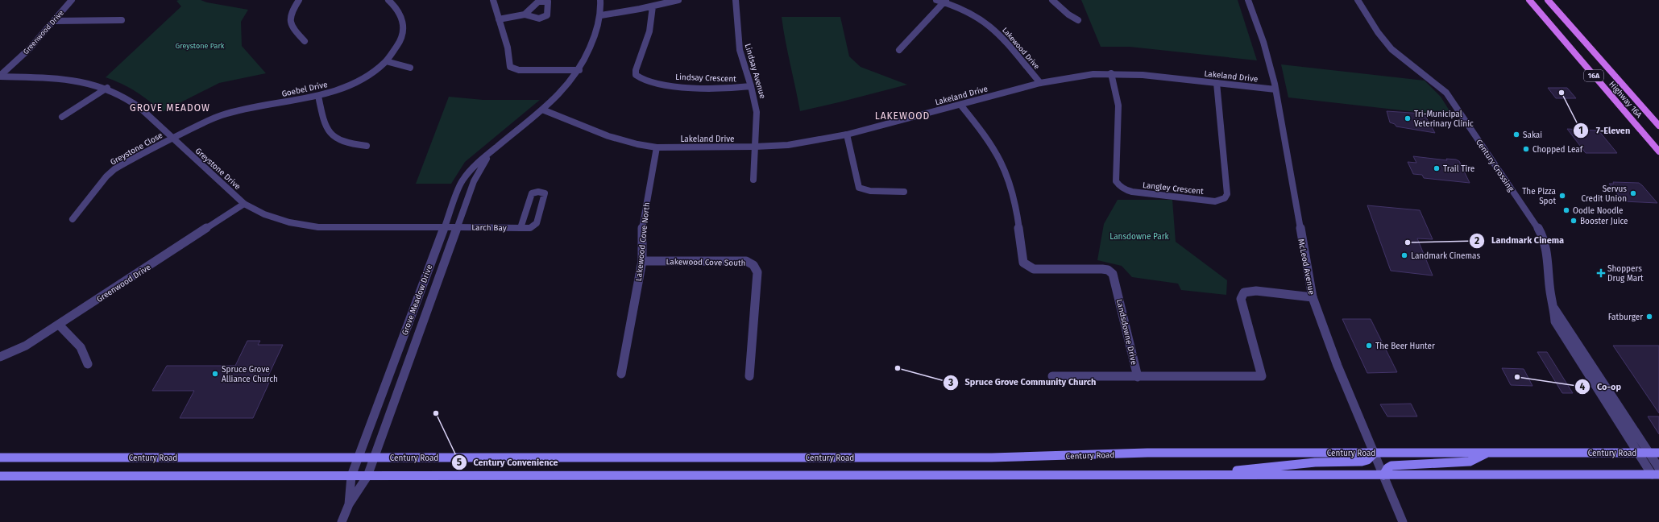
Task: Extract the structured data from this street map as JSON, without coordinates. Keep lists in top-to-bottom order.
{
  "streets": {
    "main road": ["16A", "Highway 16A", "Century Road"],
    "street": [
      "Greenwood Drive",
      "Lakewood Drive",
      "Lindsay Avenue",
      "Lakeland Drive",
      "Lindsay Crescent",
      "Goebel Drive",
      "Greystone Close",
      "Century Crossing",
      "Greystone Drive",
      "Langley Crescent",
      "Larch Bay",
      "Lakewood Cove North",
      "Lakewood Cove South",
      "McLeod Avenue",
      "Grove Meadow Drive",
      "Landsdowne Drive"
    ]
  },
  "crossings": [
    ["Greenwood Drive", "Greystone Drive"],
    ["Lakewood Drive", "Lakeland Drive"],
    ["Lindsay Avenue", "Lakeland Drive"],
    ["Lindsay Avenue", "Lindsay Crescent"],
    ["Lakeland Drive", "Langley Crescent"],
    ["Lakeland Drive", "Lakewood Cove North"],
    ["Lakeland Drive", "McLeod Avenue"],
    ["Lakeland Drive", "Grove Meadow Drive"],
    ["Lakeland Drive", "Landsdowne Drive"],
    ["Goebel Drive", "Greystone Close"],
    ["Goebel Drive", "Greystone Drive"],
    ["Greystone Close", "Greystone Drive"],
    ["Century Crossing", "Century Road"],
    ["Greystone Drive", "Larch Bay"],
    ["Greystone Drive", "Grove Meadow Drive"],
    ["Larch Bay", "Grove Meadow Drive"],
    ["Lakewood Cove North", "Lakewood Cove South"],
    ["McLeod Avenue", "Century Road"],
    ["Grove Meadow Drive", "Century Road"]
  ],
  "districts": ["GROVE MEADOW", "LAKEWOOD"],
  "parks": ["Greystone Park", "Lansdowne Park"],
  "places": {
    "other": [
      "7-Eleven",
      "Tri-Municipal Veterinary Clinic",
      "Sakai",
      "Chopped Leaf",
      "Trail Tire",
      "Servus Credit Union",
      "The Pizza Spot",
      "Oodle Noodle",
      "Booster Juice",
      "Landmark Cinema",
      "Landmark Cinemas",
      "Fatburger",
      "The Beer Hunter",
      "Spruce Grove Community Church",
      "Spruce Grove Alliance Church",
      "Co-op",
      "Century Convenience"
    ],
    "health": ["Shoppers Drug Mart"]
  }
}
